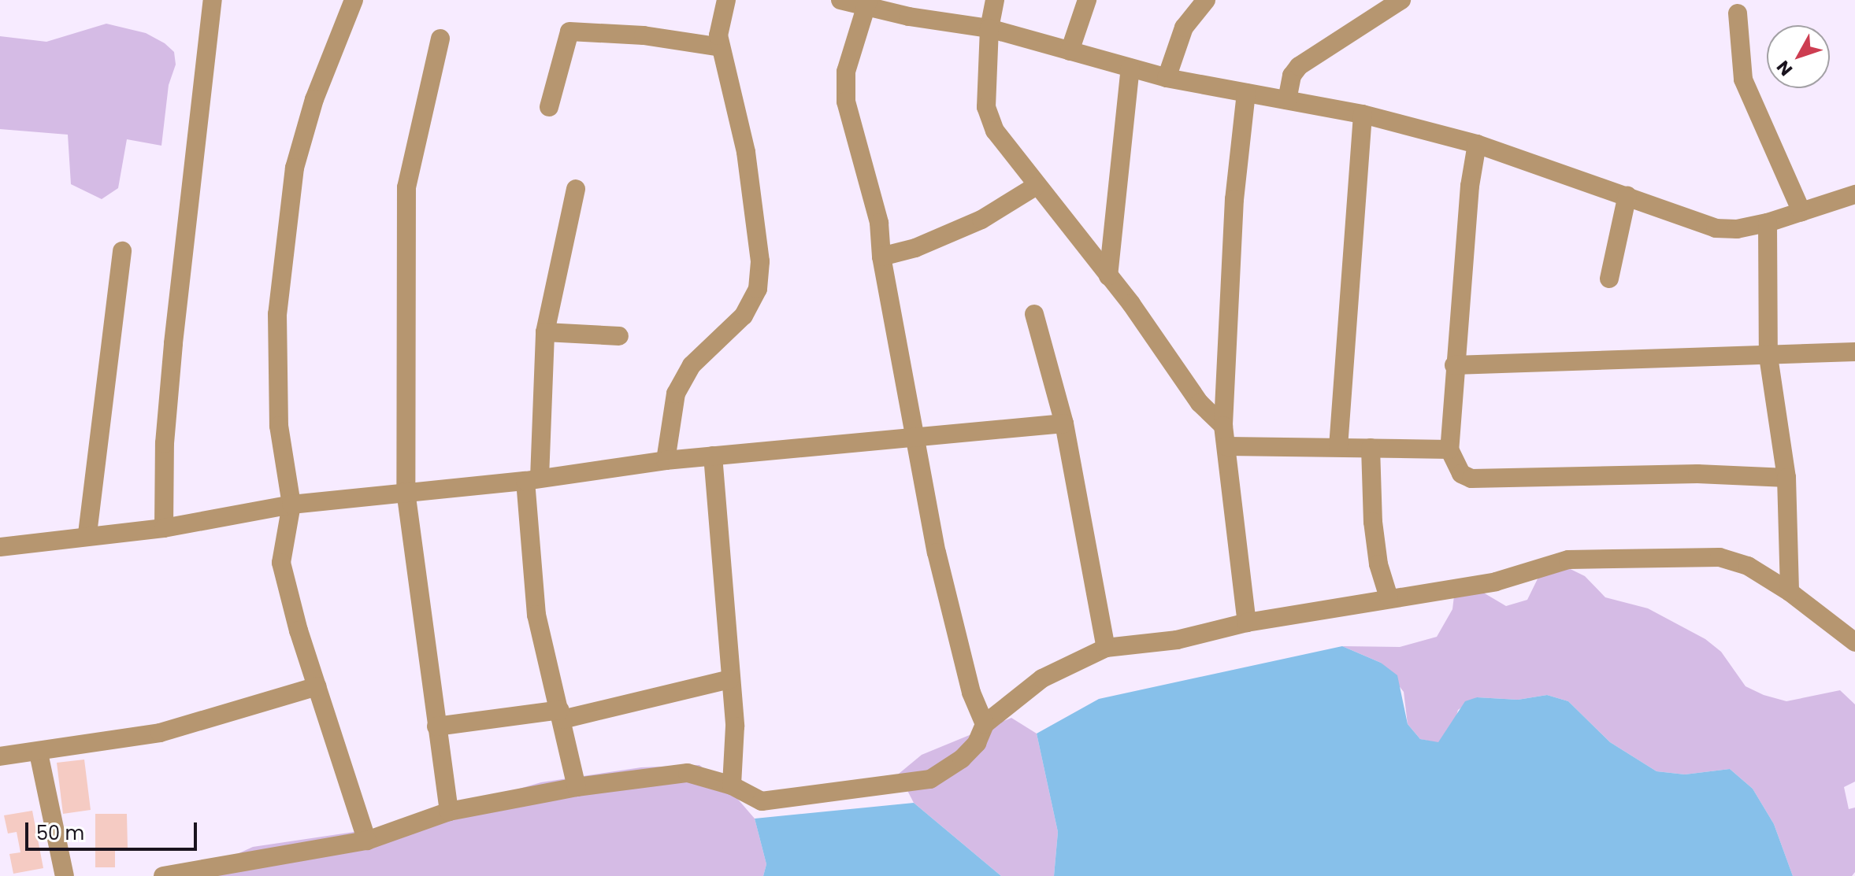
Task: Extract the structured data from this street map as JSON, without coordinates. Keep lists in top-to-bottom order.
{
  "scale_bar": "50 m",
  "north": "bottom left"
}
